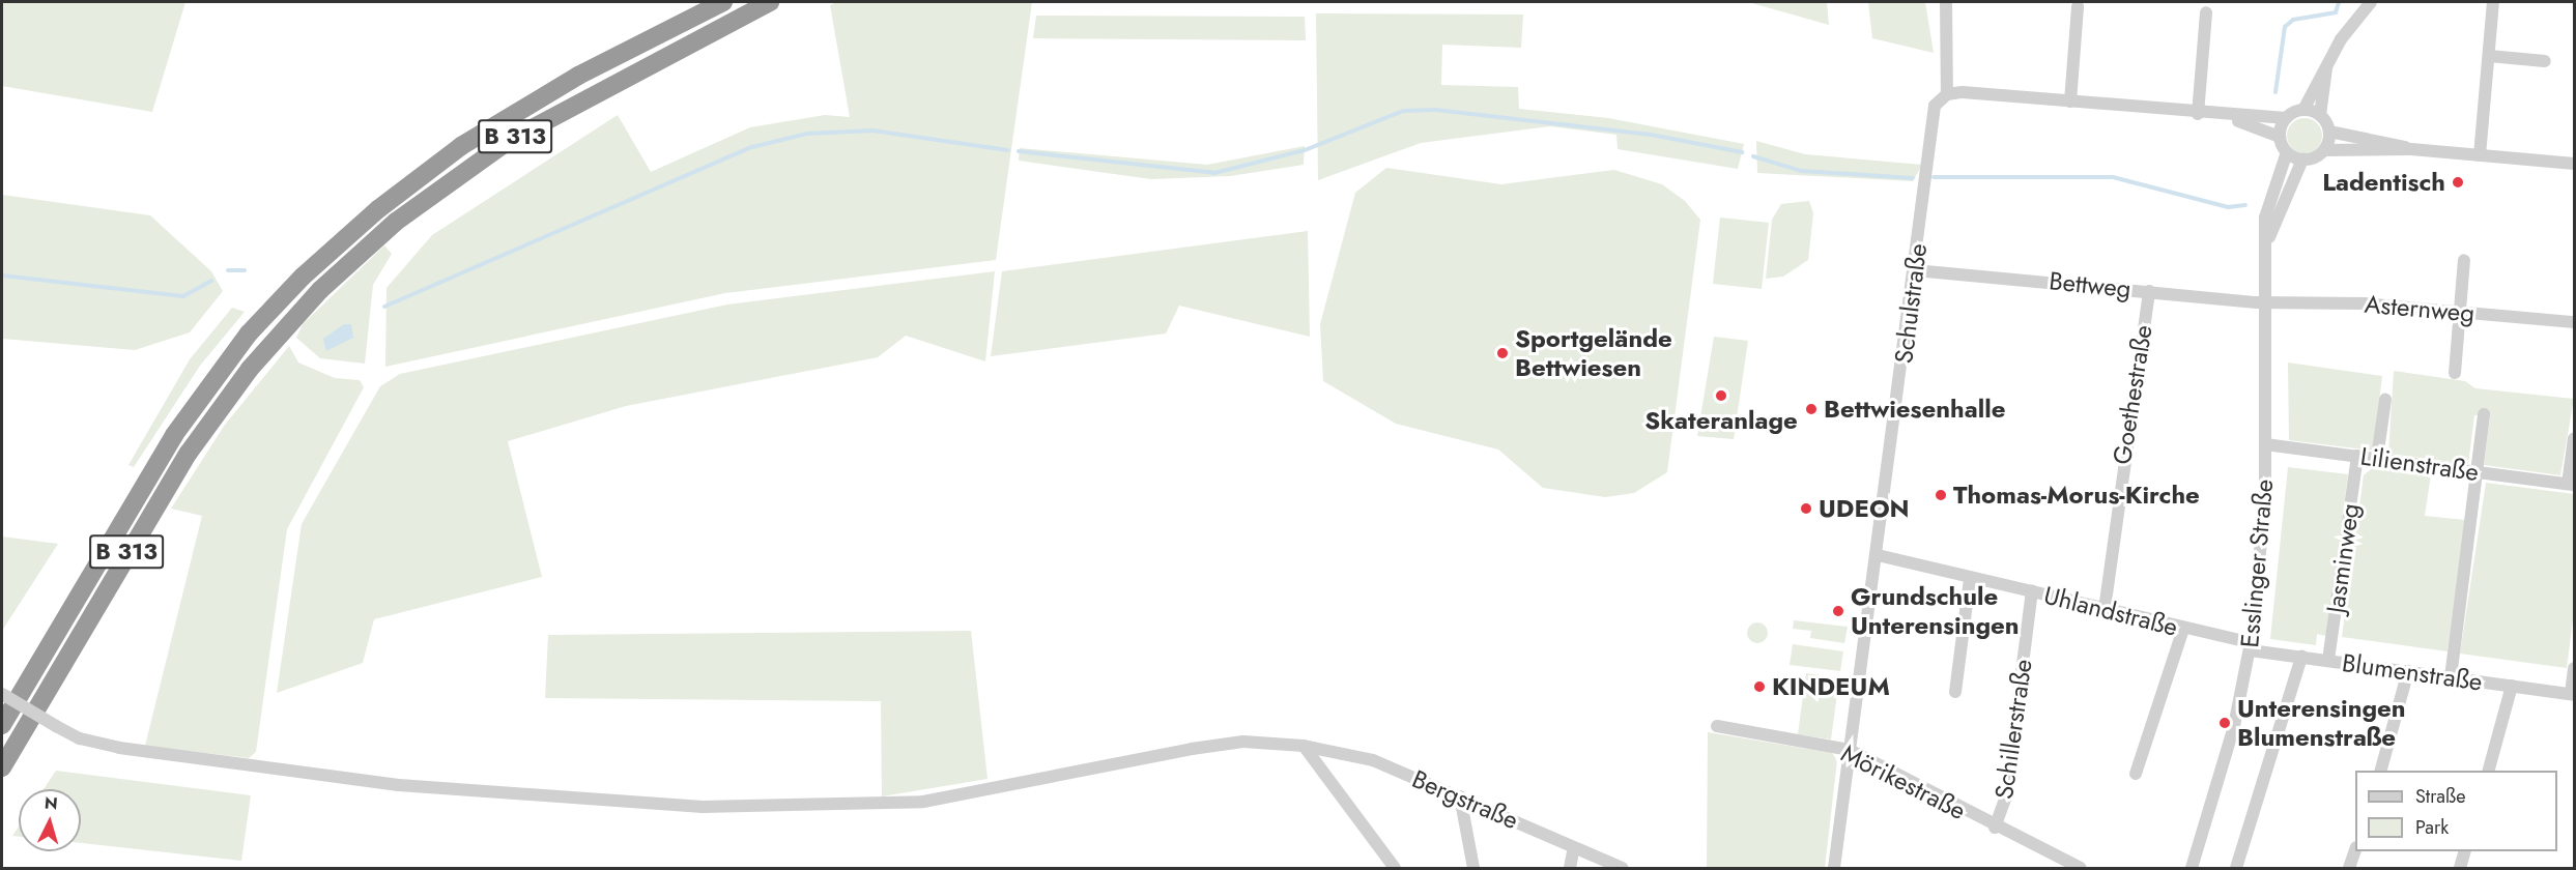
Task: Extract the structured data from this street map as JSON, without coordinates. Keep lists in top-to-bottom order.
{
  "streets": {
    "highway": ["B 313"],
    "street": [
      "Bettweg",
      "Schulstraße",
      "Asternweg",
      "Goethestraße",
      "Lilienstraße",
      "Jasminweg",
      "Esslinger Straße",
      "Uhlandstraße",
      "Blumenstraße",
      "Schillerstraße",
      "Mörikestraße",
      "Bergstraße"
    ]
  },
  "crossings": [
    ["Bettweg", "Schulstraße"],
    ["Bettweg", "Asternweg"],
    ["Bettweg", "Goethestraße"],
    ["Bettweg", "Esslinger Straße"],
    ["Schulstraße", "Uhlandstraße"],
    ["Schulstraße", "Mörikestraße"],
    ["Asternweg", "Esslinger Straße"],
    ["Goethestraße", "Uhlandstraße"],
    ["Lilienstraße", "Jasminweg"],
    ["Lilienstraße", "Esslinger Straße"],
    ["Jasminweg", "Blumenstraße"],
    ["Esslinger Straße", "Uhlandstraße"],
    ["Esslinger Straße", "Blumenstraße"],
    ["Uhlandstraße", "Blumenstraße"],
    ["Uhlandstraße", "Schillerstraße"],
    ["Schillerstraße", "Mörikestraße"]
  ],
  "places": [
    "Ladentisch",
    "Sportgelände Bettwiesen",
    "Skateranlage",
    "Bettwiesenhalle",
    "Thomas-Morus-Kirche",
    "UDEON",
    "Grundschule Unterensingen",
    "KINDEUM",
    "Unterensingen Blumenstraße"
  ],
  "legend": ["Straße", "Park"],
  "north": "top"
}
